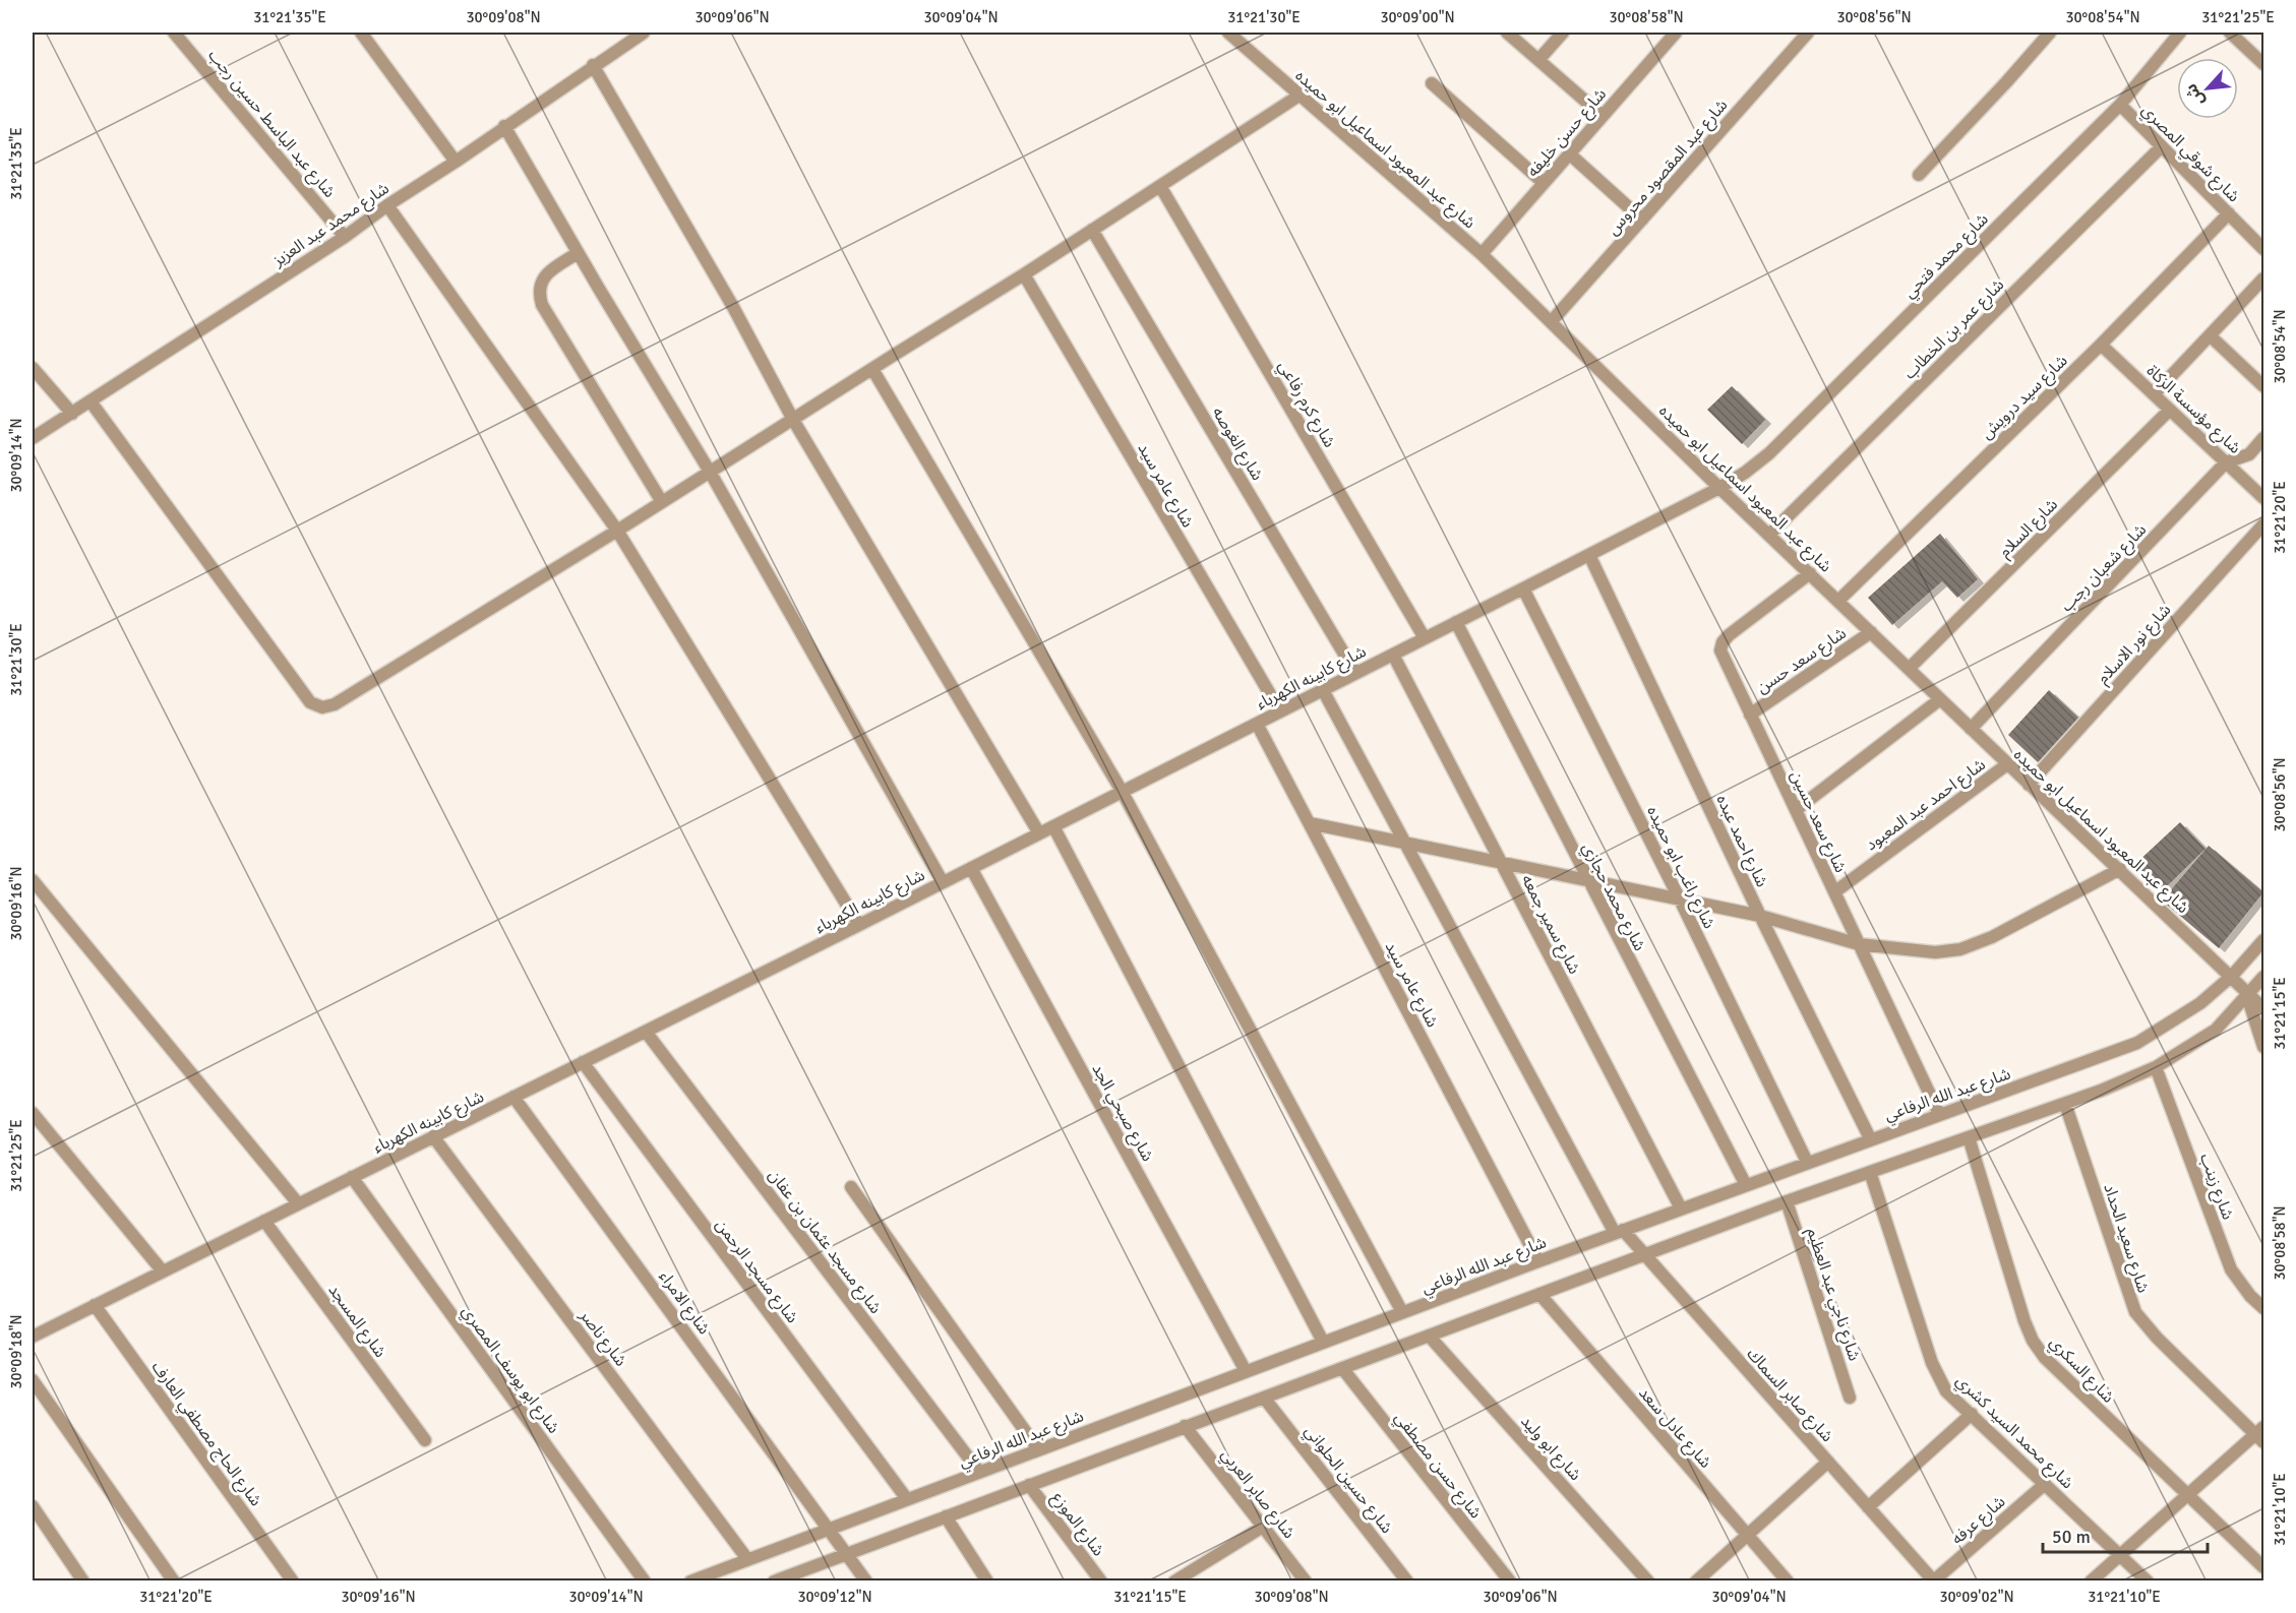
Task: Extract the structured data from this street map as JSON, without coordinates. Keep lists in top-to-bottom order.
{
  "streets": {
    "street": [
      "شارع عبد الباسط حسين رجب",
      "شارع حسن خليفه",
      "شارع عبد المعبود اسماعيل ابو حميده",
      "شارع شوقي المصري",
      "شارع عبد المقصود محروس",
      "شارع محمد عبد العزيز",
      "شارع محمد فتحي",
      "شارع عمر بن الخطاب",
      "شارع سيد درويش",
      "شارع كرم رفاعي",
      "شارع مؤسسة الزكاة",
      "شارع الغوصه",
      "شارع عامر سيد",
      "شارع السلام",
      "شارع شعبان رجب",
      "شارع نور الاسلام",
      "شارع سعد حسن",
      "شارع كابينه الكهرباء",
      "شارع احمد عبد المعبود",
      "شارع سعد حسين",
      "شارع احمد عبده",
      "شارع راغب ابو حميده",
      "شارع محمد حجازي",
      "شارع سمير جمعه",
      "شارع عبد الله الرفاعي",
      "شارع صبحي الجد",
      "شارع زينب",
      "شارع سعيد الحداد",
      "شارع مسجد عثمان بن عفان",
      "شارع مسجد الرحمن",
      "شارع ناجي عبد العظيم",
      "شارع الامراء",
      "شارع المسجد",
      "شارع ناصر",
      "شارع ابو يوسف المصري",
      "شارع السكري",
      "شارع صابر السماك",
      "شارع عادل سعد",
      "شارع محمد السيد كشري",
      "شارع الحاج مصطفي العارف",
      "شارع ابو وليد",
      "شارع حسن مصطفي",
      "شارع حسين الحلواني",
      "شارع صابر العربي",
      "شارع عرفه",
      "شارع الموزع"
    ]
  },
  "crossings": [
    ["شارع عبد الباسط حسين رجب", "شارع محمد عبد العزيز"],
    ["شارع حسن خليفه", "شارع عبد المعبود اسماعيل ابو حميده"],
    ["شارع عبد المعبود اسماعيل ابو حميده", "شارع عبد المقصود محروس"],
    ["شارع عبد المعبود اسماعيل ابو حميده", "شارع محمد فتحي"],
    ["شارع عبد المعبود اسماعيل ابو حميده", "شارع عمر بن الخطاب"],
    ["شارع عبد المعبود اسماعيل ابو حميده", "شارع سيد درويش"],
    ["شارع عبد المعبود اسماعيل ابو حميده", "شارع السلام"],
    ["شارع عبد المعبود اسماعيل ابو حميده", "شارع شعبان رجب"],
    ["شارع عبد المعبود اسماعيل ابو حميده", "شارع نور الاسلام"],
    ["شارع عبد المعبود اسماعيل ابو حميده", "شارع سعد حسن"],
    ["شارع عبد المعبود اسماعيل ابو حميده", "شارع كابينه الكهرباء"],
    ["شارع عبد المعبود اسماعيل ابو حميده", "شارع احمد عبد المعبود"],
    ["شارع عبد المعبود اسماعيل ابو حميده", "شارع سعد حسين"],
    ["شارع عبد المعبود اسماعيل ابو حميده", "شارع عبد الله الرفاعي"],
    ["شارع شوقي المصري", "شارع محمد فتحي"],
    ["شارع شوقي المصري", "شارع عمر بن الخطاب"],
    ["شارع شوقي المصري", "شارع سيد درويش"],
    ["شارع محمد فتحي", "شارع كابينه الكهرباء"],
    ["شارع سيد درويش", "شارع مؤسسة الزكاة"],
    ["شارع كرم رفاعي", "شارع كابينه الكهرباء"],
    ["شارع مؤسسة الزكاة", "شارع السلام"],
    ["شارع مؤسسة الزكاة", "شارع شعبان رجب"],
    ["شارع الغوصه", "شارع كابينه الكهرباء"],
    ["شارع عامر سيد", "شارع كابينه الكهرباء"],
    ["شارع عامر سيد", "شارع عبد الله الرفاعي"],
    ["شارع سعد حسن", "شارع سعد حسين"],
    ["شارع كابينه الكهرباء", "شارع احمد عبده"],
    ["شارع كابينه الكهرباء", "شارع راغب ابو حميده"],
    ["شارع كابينه الكهرباء", "شارع محمد حجازي"],
    ["شارع كابينه الكهرباء", "شارع سمير جمعه"],
    ["شارع كابينه الكهرباء", "شارع صبحي الجد"],
    ["شارع كابينه الكهرباء", "شارع مسجد عثمان بن عفان"],
    ["شارع كابينه الكهرباء", "شارع مسجد الرحمن"],
    ["شارع كابينه الكهرباء", "شارع الامراء"],
    ["شارع كابينه الكهرباء", "شارع المسجد"],
    ["شارع كابينه الكهرباء", "شارع ناصر"],
    ["شارع كابينه الكهرباء", "شارع ابو يوسف المصري"],
    ["شارع كابينه الكهرباء", "شارع صابر السماك"],
    ["شارع كابينه الكهرباء", "شارع الحاج مصطفي العارف"],
    ["شارع احمد عبد المعبود", "شارع سعد حسين"],
    ["شارع سعد حسين", "شارع عبد الله الرفاعي"],
    ["شارع احمد عبده", "شارع عبد الله الرفاعي"],
    ["شارع راغب ابو حميده", "شارع عبد الله الرفاعي"],
    ["شارع محمد حجازي", "شارع عبد الله الرفاعي"],
    ["شارع سمير جمعه", "شارع عبد الله الرفاعي"],
    ["شارع عبد الله الرفاعي", "شارع صبحي الجد"],
    ["شارع عبد الله الرفاعي", "شارع مسجد عثمان بن عفان"],
    ["شارع عبد الله الرفاعي", "شارع مسجد الرحمن"],
    ["شارع عبد الله الرفاعي", "شارع الامراء"],
    ["شارع عبد الله الرفاعي", "شارع ناصر"],
    ["شارع عبد الله الرفاعي", "شارع صابر السماك"],
    ["شارع صابر السماك", "شارع عرفه"],
    ["شارع محمد السيد كشري", "شارع عرفه"]
  ],
  "scale_bar": "50 m",
  "north": "bottom left",
  "coordinates": [
    "31°21'35\"E",
    "30°09'08\"N",
    "30°09'06\"N",
    "30°09'04\"N",
    "31°21'30\"E",
    "30°09'00\"N",
    "30°08'58\"N",
    "30°08'56\"N",
    "30°08'54\"N",
    "31°21'25\"E",
    "30°09'14\"N",
    "31°21'20\"E",
    "30°09'16\"N",
    "31°21'15\"E",
    "30°09'18\"N",
    "31°21'10\"E",
    "30°09'12\"N",
    "30°09'02\"N"
  ]
}
